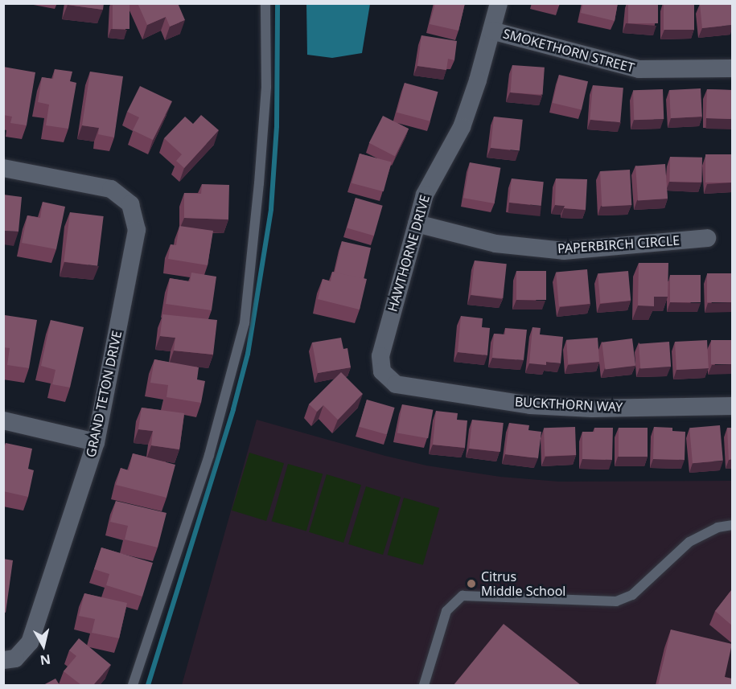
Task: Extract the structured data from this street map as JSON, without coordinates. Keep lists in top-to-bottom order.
{
  "streets": {
    "street": [
      "SMOKETHORN STREET",
      "PAPERBIRCH CIRCLE",
      "HAWTHORNE DRIVE",
      "GRAND TETON DRIVE",
      "BUCKTHORN WAY"
    ]
  },
  "crossings": [
    ["SMOKETHORN STREET", "HAWTHORNE DRIVE"],
    ["PAPERBIRCH CIRCLE", "HAWTHORNE DRIVE"],
    ["HAWTHORNE DRIVE", "BUCKTHORN WAY"]
  ],
  "places": ["Citrus Middle School"],
  "north": "bottom"
}
